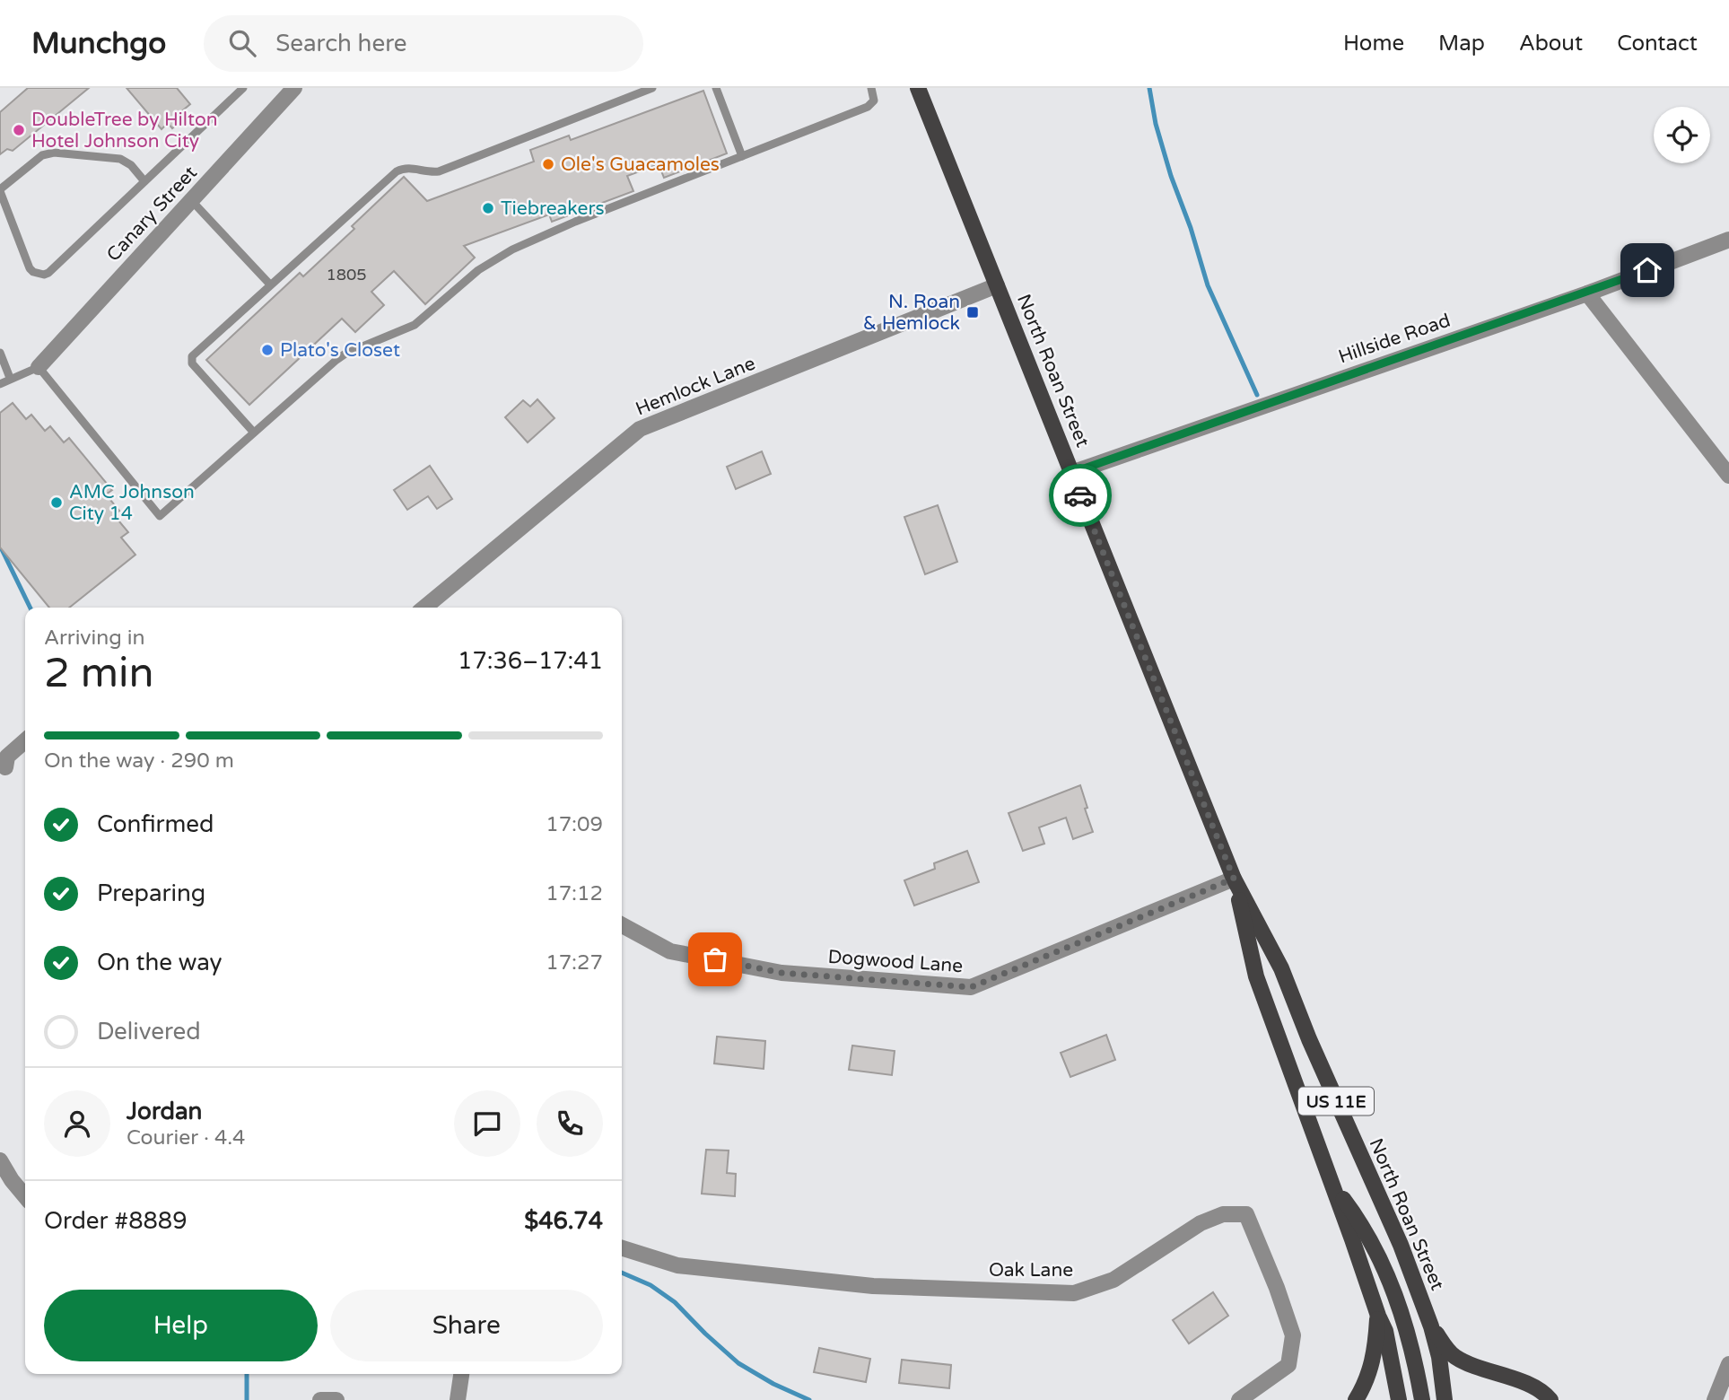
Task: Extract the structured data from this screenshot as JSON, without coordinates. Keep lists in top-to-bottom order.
{
  "streets": {
    "main road": ["North Roan Street", "US 11E"],
    "street": [
      "Canary Street",
      "Hillside Road",
      "Hemlock Lane",
      "Dogwood Lane",
      "Oak Lane"
    ]
  },
  "crossings": [
    ["Hillside Road", "North Roan Street"],
    ["North Roan Street", "Hemlock Lane"],
    ["North Roan Street", "Dogwood Lane"]
  ],
  "places": {
    "other": [
      "DoubleTree by Hilton Hotel Johnson City",
      "Ole's Guacamoles",
      "Tiebreakers",
      "Plato's Closet",
      "AMC Johnson City 14"
    ],
    "transit": ["N. Roan & Hemlock"]
  },
  "house_numbers": ["1805"],
  "page": {
    "header": "Munchgo",
    "search": "Search here",
    "nav": [
      "Home",
      "Map",
      "About",
      "Contact"
    ],
    "heading": ["2 min", "Arriving in", "17:36–17:41"],
    "panel": [
      "Jordan",
      "Courier · 4.4",
      "Order #8889",
      "$46.74"
    ],
    "bar": "On the way · 290 m",
    "list": [
      ["Confirmed", "17:09"],
      ["Preparing", "17:12"],
      ["On the way", "17:27"],
      "Delivered"
    ],
    "buttons": ["Help", "Share"]
  }
}
